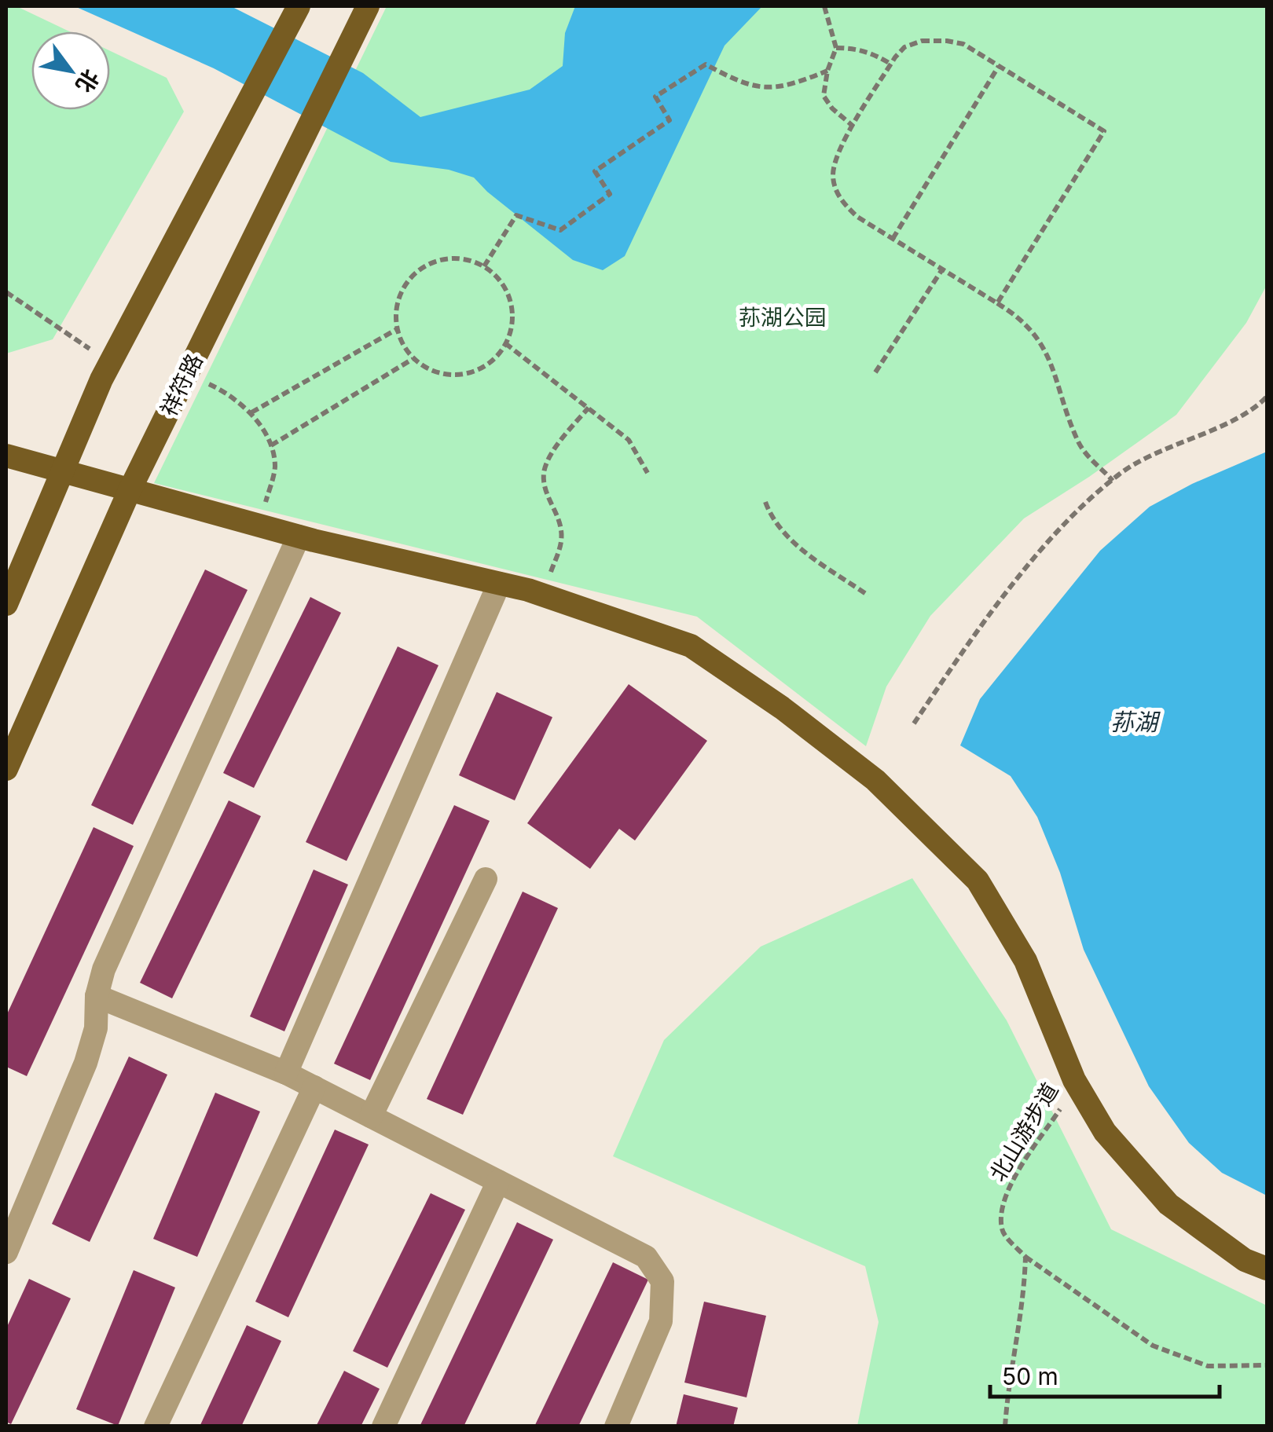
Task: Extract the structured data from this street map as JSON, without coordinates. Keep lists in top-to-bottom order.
{
  "streets": {
    "main road": ["祥符路"],
    "path": ["北山游步道"]
  },
  "water": ["荪湖"],
  "parks": ["荪湖公园"],
  "scale_bar": "50 m",
  "north": "bottom right"
}
